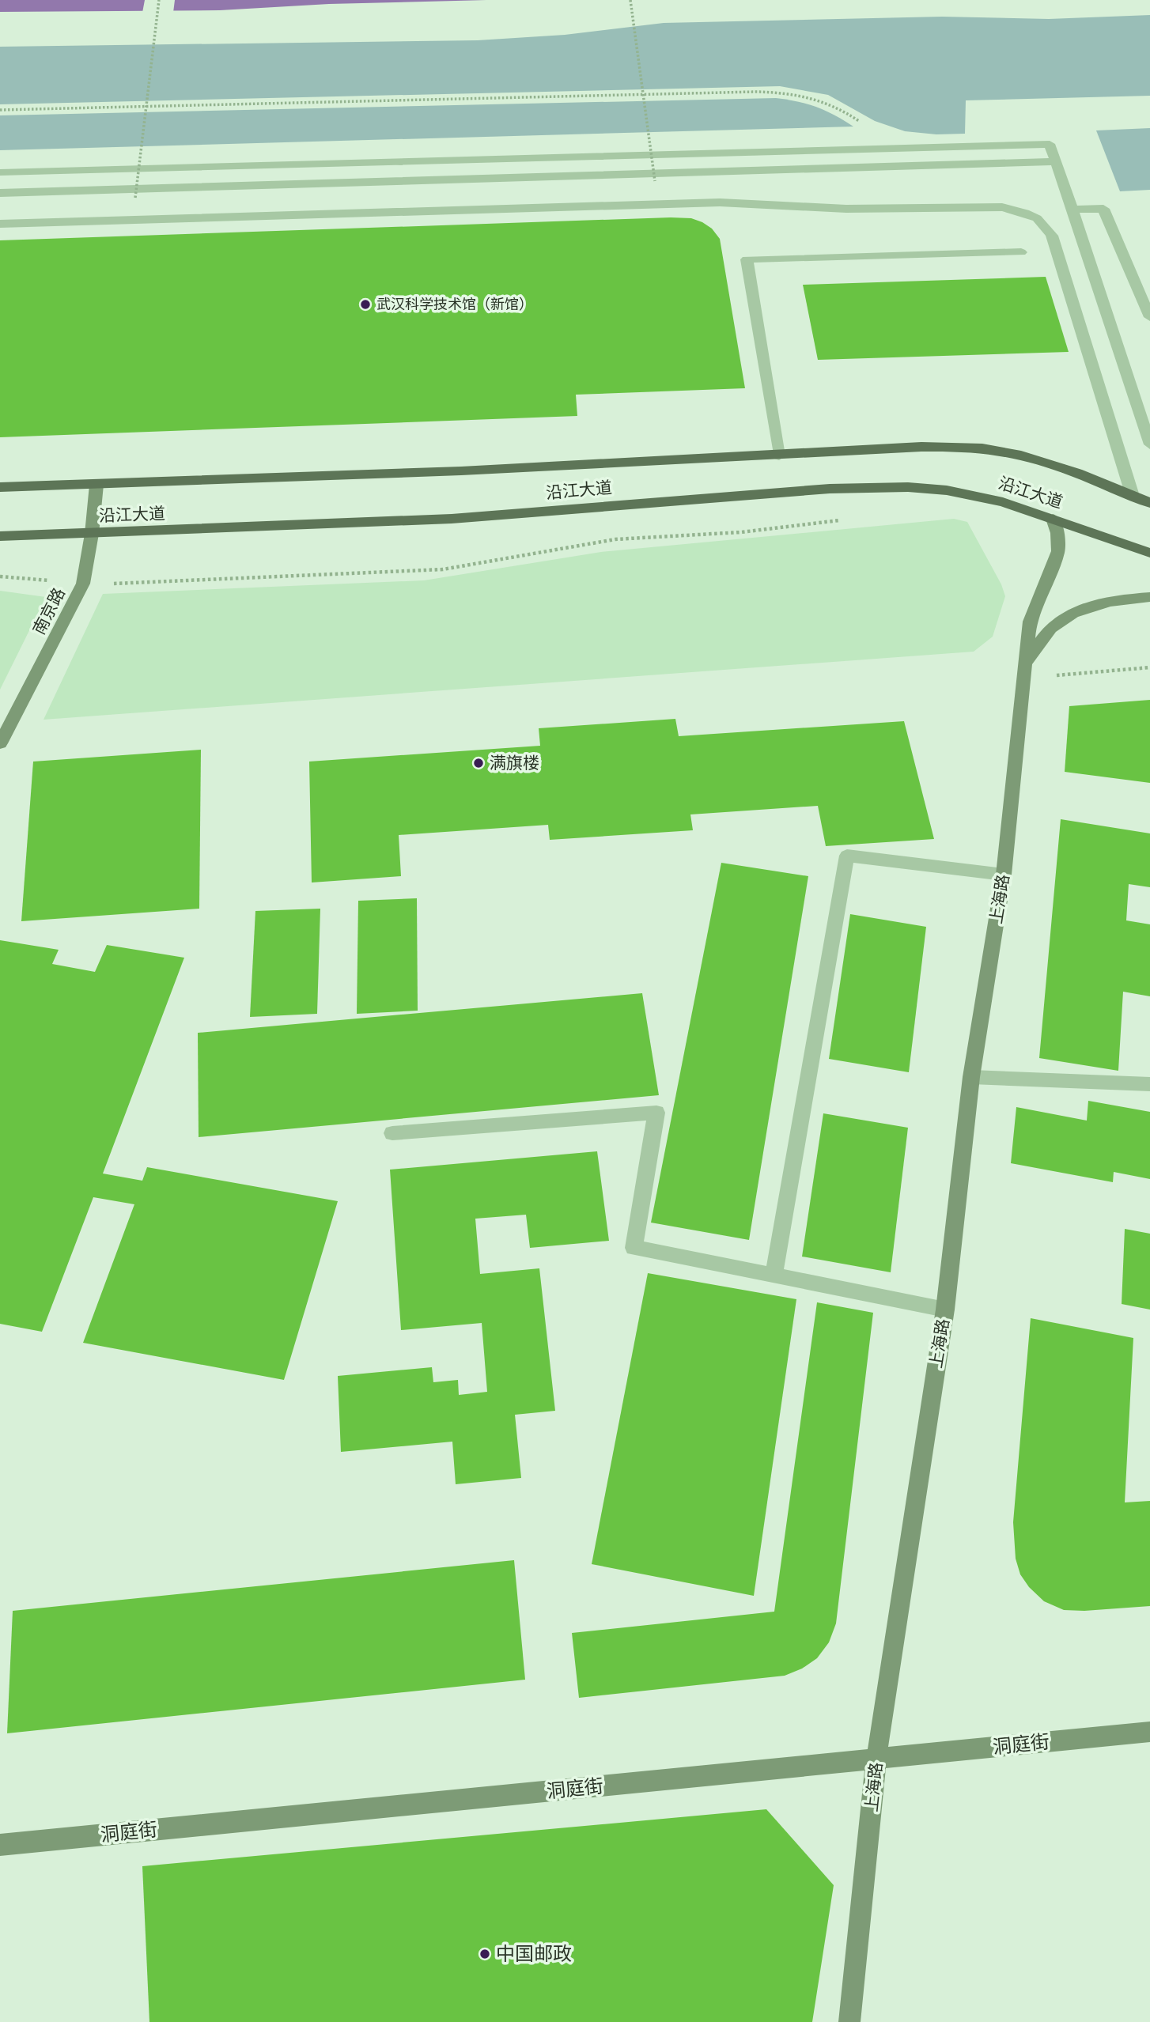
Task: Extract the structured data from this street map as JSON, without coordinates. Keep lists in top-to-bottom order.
{
  "streets": {
    "main road": ["沿江大道"],
    "street": ["南京路", "上海路", "洞庭街"]
  },
  "crossings": [
    ["沿江大道", "南京路"],
    ["沿江大道", "上海路"],
    ["上海路", "洞庭街"]
  ],
  "places": ["武汉科学技术馆（新馆）", "满旗楼", "中国邮政"]
}
